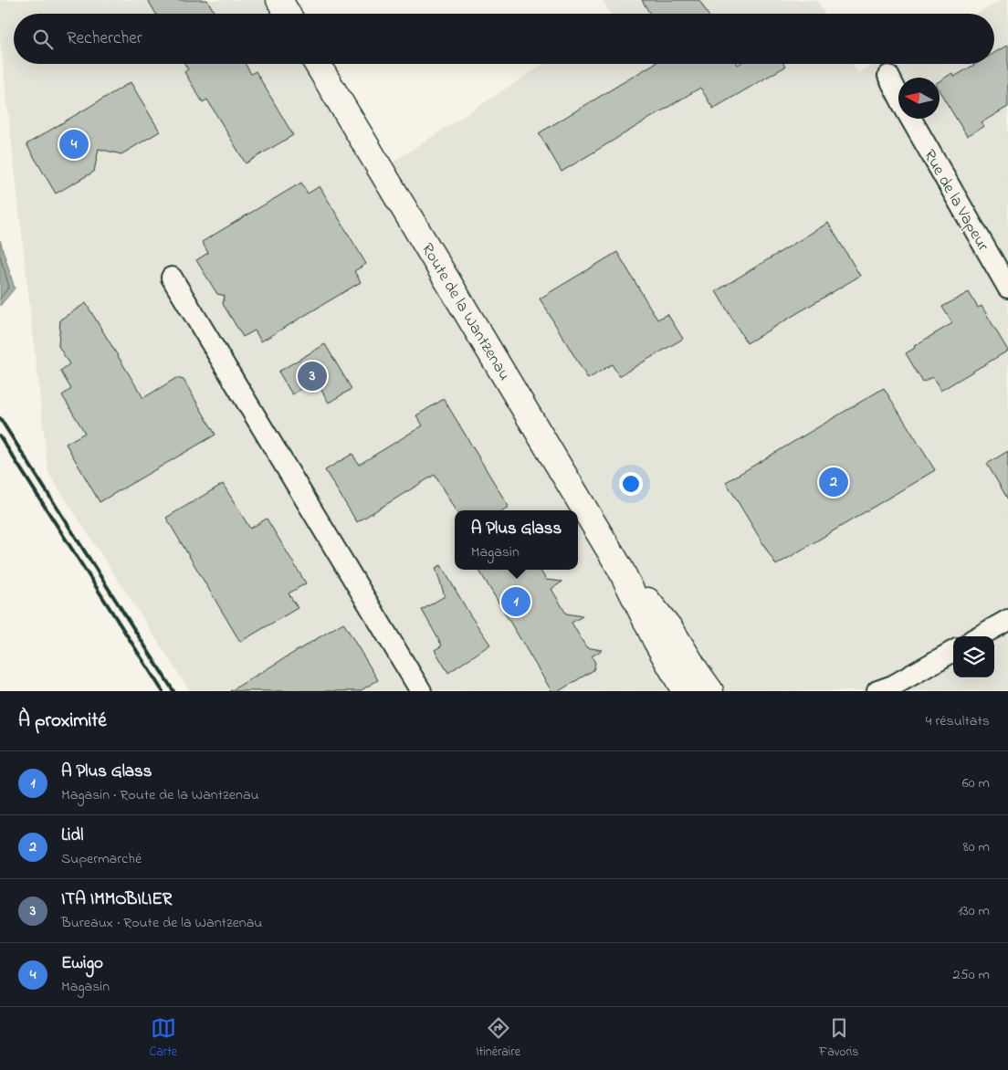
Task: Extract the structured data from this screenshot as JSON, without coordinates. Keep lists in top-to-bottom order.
{
  "streets": {
    "main road": ["Route de la Wantzenau"],
    "street": ["Rue de la Vapeur"]
  },
  "north": "left",
  "page": {
    "search": "Rechercher",
    "pins": [
      "4",
      "3",
      "2",
      "1"
    ],
    "popup": ["A Plus Glass", "Magasin"],
    "heading": ["À proximité", "4 résultats"],
    "list": [
      {
        "mark": "1",
        "name": "A Plus Glass",
        "note": "Magasin · Route de la Wantzenau",
        "value": "60 m"
      },
      {
        "mark": "2",
        "name": "Lidl",
        "note": "Supermarché",
        "value": "80 m"
      },
      {
        "mark": "3",
        "name": "ITA IMMOBILIER",
        "note": "Bureaux · Route de la Wantzenau",
        "value": "130 m"
      },
      {
        "mark": "4",
        "name": "Ewigo",
        "note": "Magasin",
        "value": "250 m"
      }
    ],
    "nav": ["Carte", "Itinéraire", "Favoris"]
  }
}
